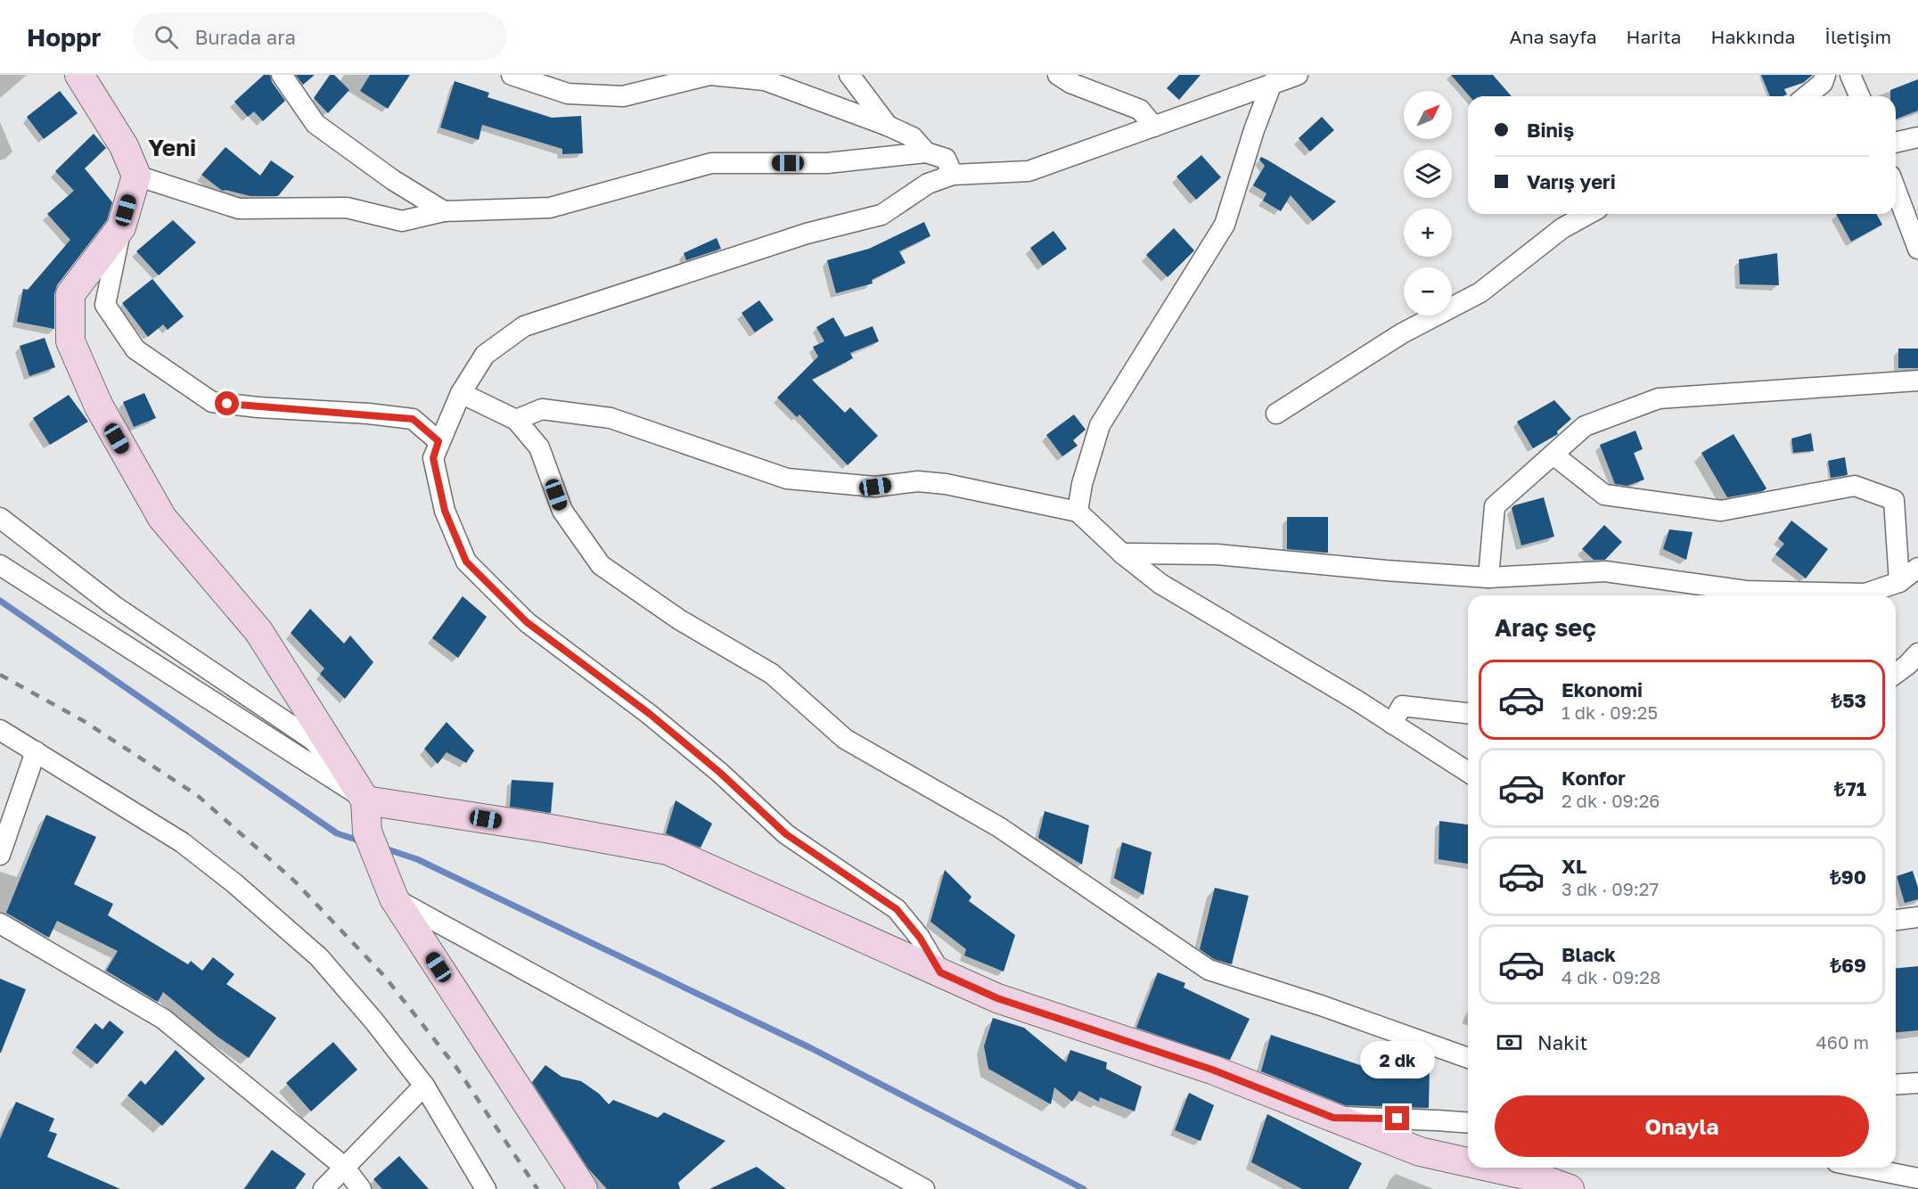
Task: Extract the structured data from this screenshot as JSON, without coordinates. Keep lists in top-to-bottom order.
{
  "districts": ["Yeni"],
  "north": "top right",
  "page": {
    "header": "Hoppr",
    "search": "Burada ara",
    "nav": [
      "Ana sayfa",
      "Harita",
      "Hakkında",
      "İletişim"
    ],
    "map_buttons": ["+", "−"],
    "banner": ["Biniş", "Varış yeri"],
    "heading": "Araç seç",
    "list": [
      {
        "name": "Ekonomi",
        "note": "1 dk · 09:25",
        "value": "₺53"
      },
      {
        "name": "Konfor",
        "note": "2 dk · 09:26",
        "value": "₺71"
      },
      {
        "name": "XL",
        "note": "3 dk · 09:27",
        "value": "₺90"
      },
      {
        "name": "Black",
        "note": "4 dk · 09:28",
        "value": "₺69"
      }
    ],
    "pay": ["Nakit", "460 m"],
    "bubble": "2 dk",
    "buttons": "Onayla"
  }
}
